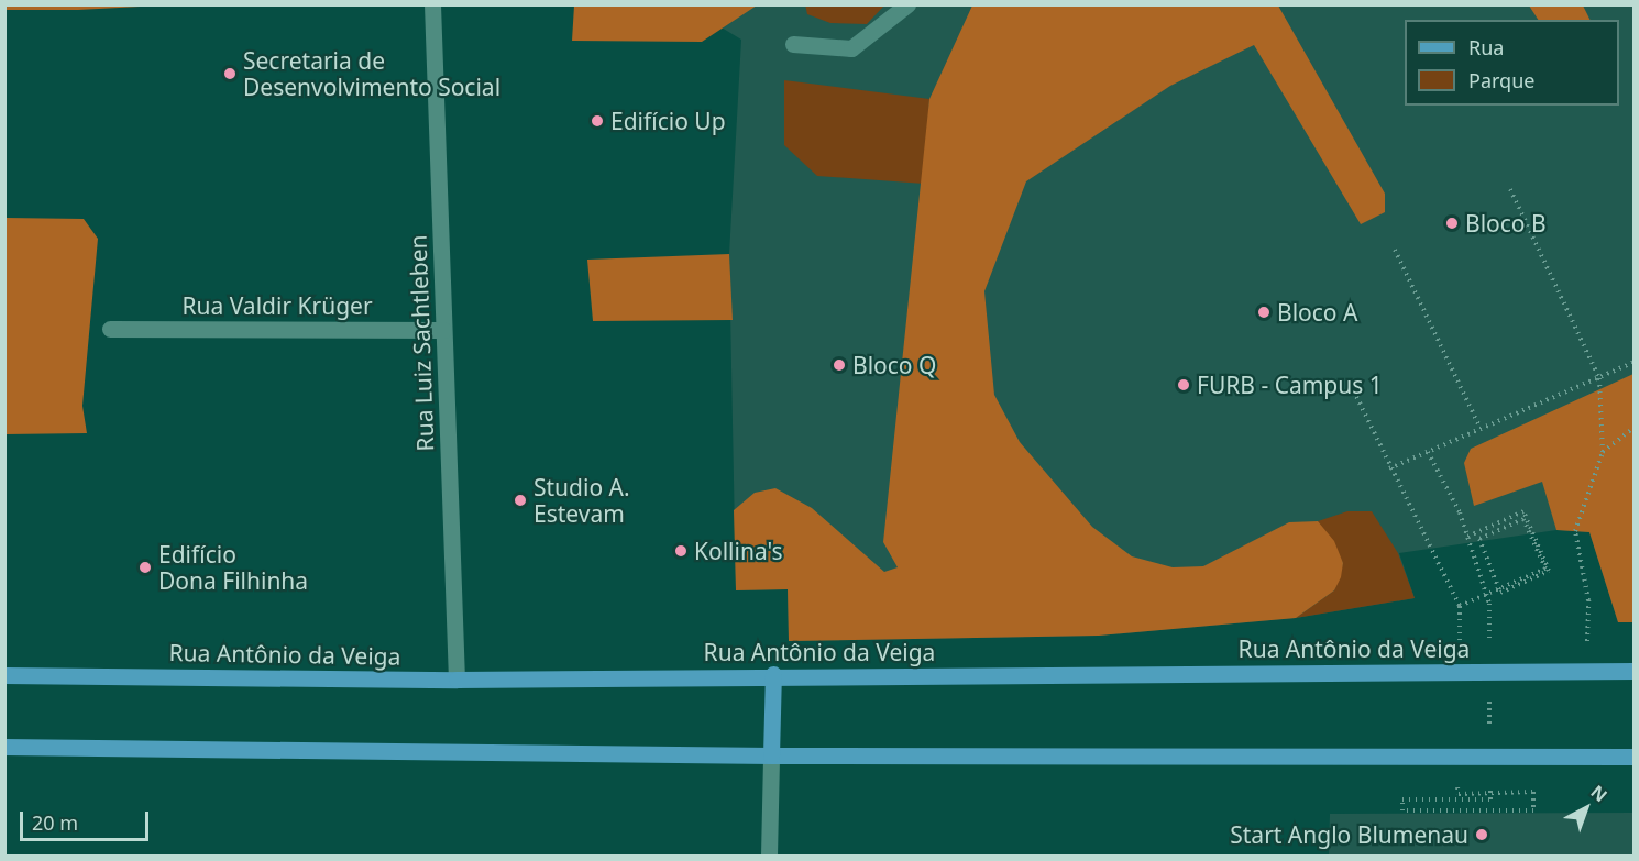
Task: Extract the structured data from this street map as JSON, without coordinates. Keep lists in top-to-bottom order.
{
  "streets": {
    "main road": ["Rua Antônio da Veiga"],
    "street": ["Rua Valdir Krüger", "Rua Luiz Sachtleben"]
  },
  "crossings": [
    ["Rua Valdir Krüger", "Rua Luiz Sachtleben"],
    ["Rua Luiz Sachtleben", "Rua Antônio da Veiga"]
  ],
  "places": [
    "Secretaria de Desenvolvimento Social",
    "Edifício Up",
    "Bloco B",
    "Bloco A",
    "Bloco Q",
    "FURB - Campus 1",
    "Studio A. Estevam",
    "Kollina's",
    "Edifício Dona Filhinha",
    "Start Anglo Blumenau"
  ],
  "legend": ["Rua", "Parque"],
  "scale_bar": "20 m",
  "north": "top right"
}
